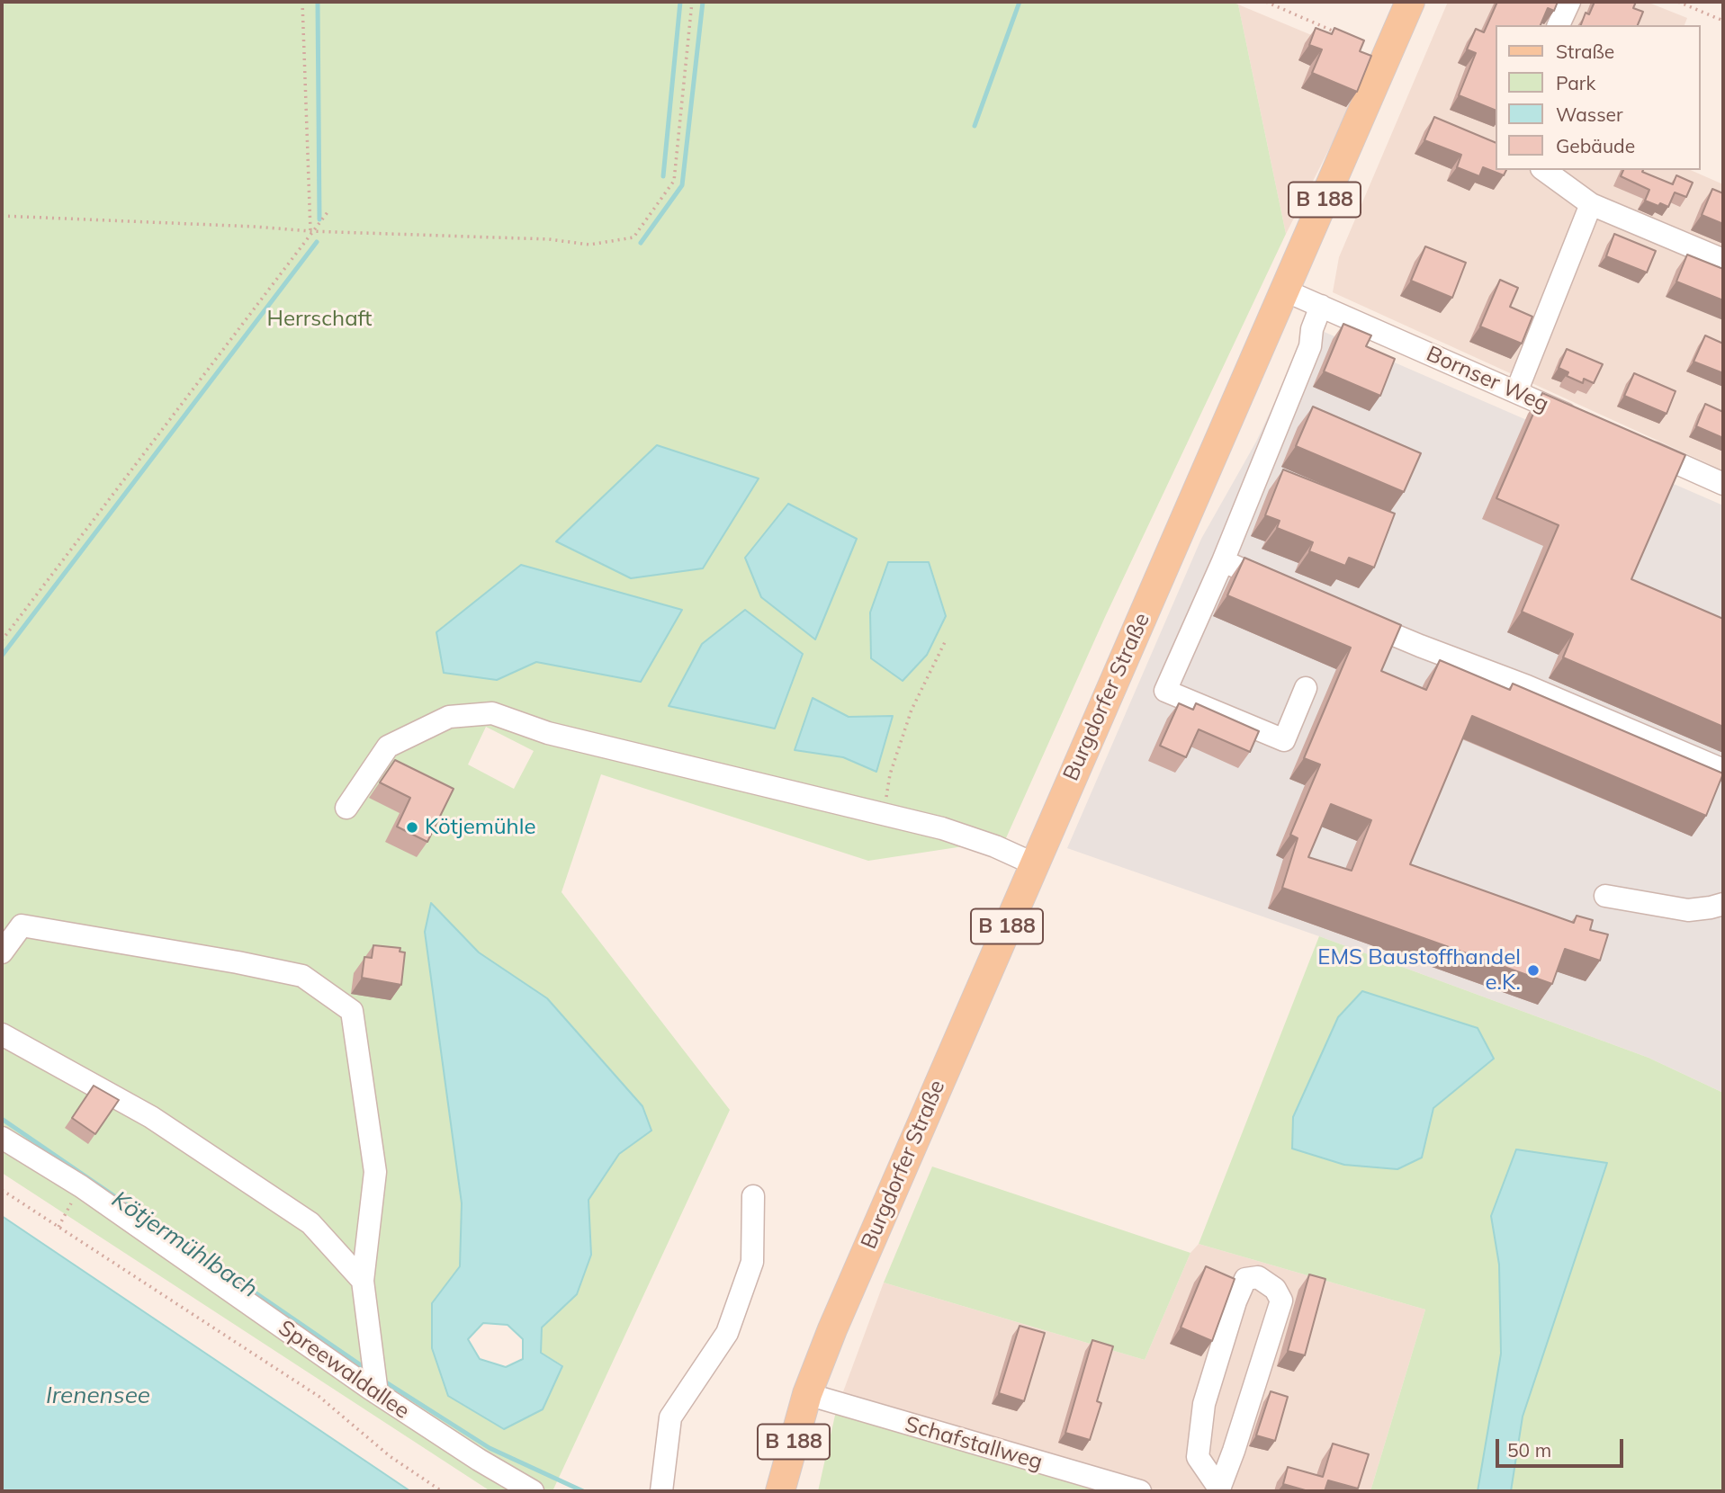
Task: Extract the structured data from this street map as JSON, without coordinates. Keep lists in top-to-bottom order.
{
  "streets": {
    "main road": ["B 188", "Burgdorfer Straße"],
    "street": ["Bornser Weg", "Spreewaldallee", "Schafstallweg"]
  },
  "crossings": [
    ["B 188", "Burgdorfer Straße"],
    ["B 188", "Schafstallweg"],
    ["Bornser Weg", "Burgdorfer Straße"],
    ["Burgdorfer Straße", "Schafstallweg"]
  ],
  "water": ["Kötjermühlbach", "Irenensee"],
  "parks": ["Herrschaft"],
  "places": ["Kötjemühle", "EMS Baustoffhandel e.K."],
  "legend": [
    "Straße",
    "Park",
    "Wasser",
    "Gebäude"
  ],
  "scale_bar": "50 m"
}
